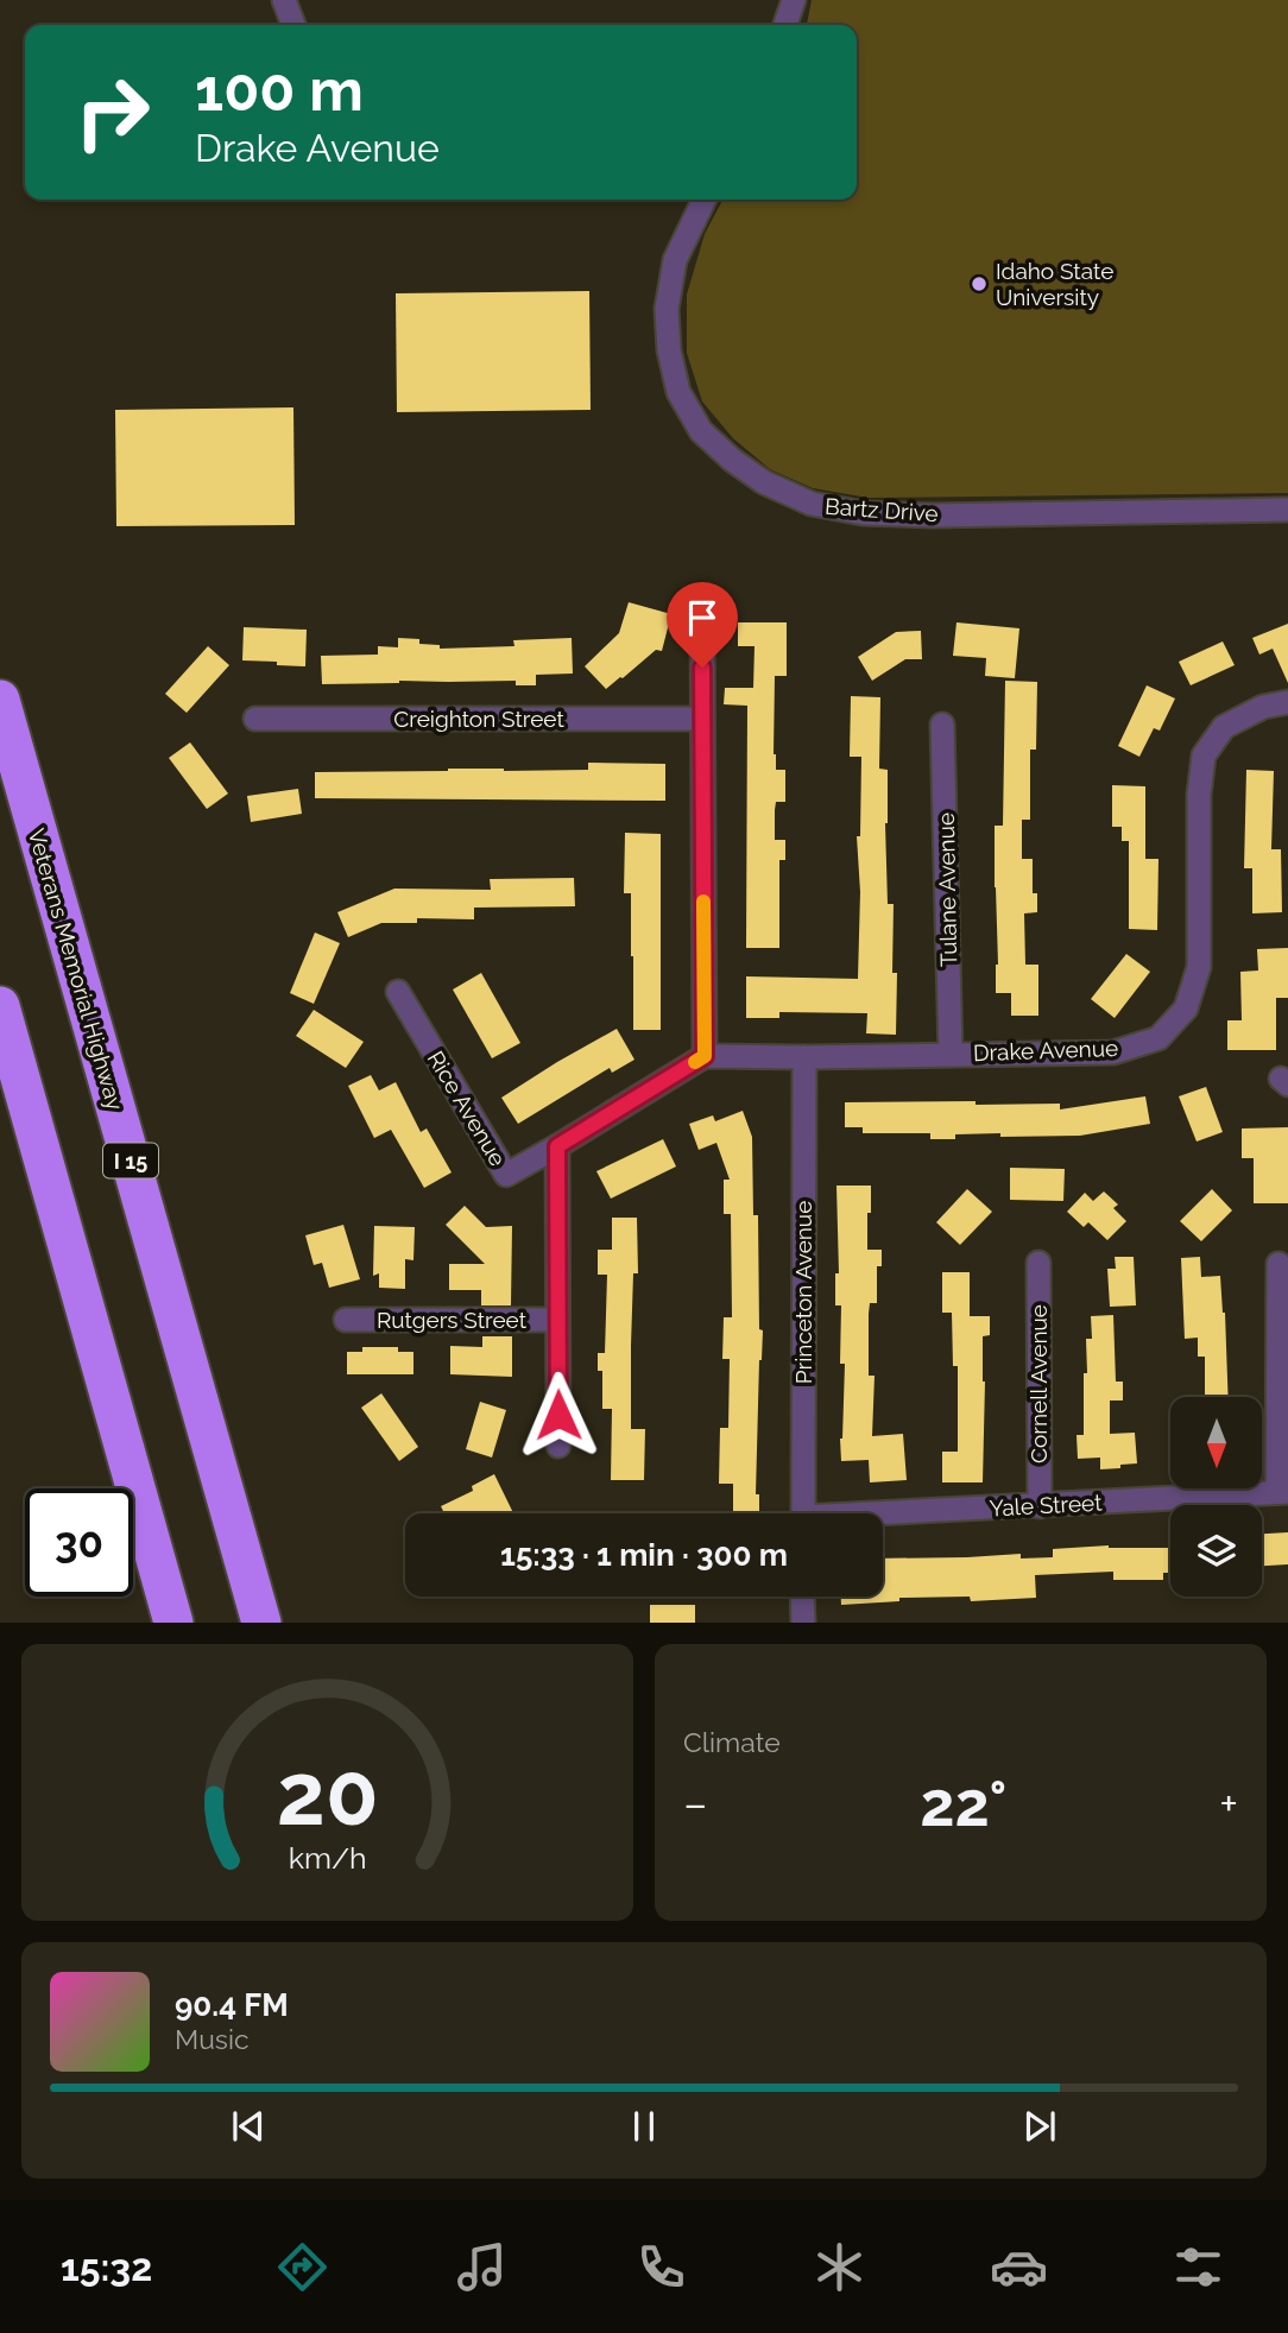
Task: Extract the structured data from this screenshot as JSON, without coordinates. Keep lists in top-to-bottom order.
{
  "streets": {
    "highway": ["Veterans Memorial Highway", "I 15"],
    "street": [
      "Bartz Drive",
      "Creighton Street",
      "Tulane Avenue",
      "Drake Avenue",
      "Rice Avenue",
      "Princeton Avenue",
      "Rutgers Street",
      "Cornell Avenue",
      "Yale Street"
    ]
  },
  "crossings": [
    ["Tulane Avenue", "Drake Avenue"],
    ["Drake Avenue", "Princeton Avenue"],
    ["Cornell Avenue", "Yale Street"]
  ],
  "places": ["Idaho State University"],
  "north": "bottom",
  "page": {
    "turn": ["100 m", "Drake Avenue"],
    "limit": "30",
    "trip": "15:33 · 1 min · 300 m",
    "tile": "Climate",
    "heat": ["−", "22°", "+"],
    "song": ["90.4 FM", "Music"],
    "tabs": "15:32",
    "gauge": ["20", "km/h"]
  }
}
